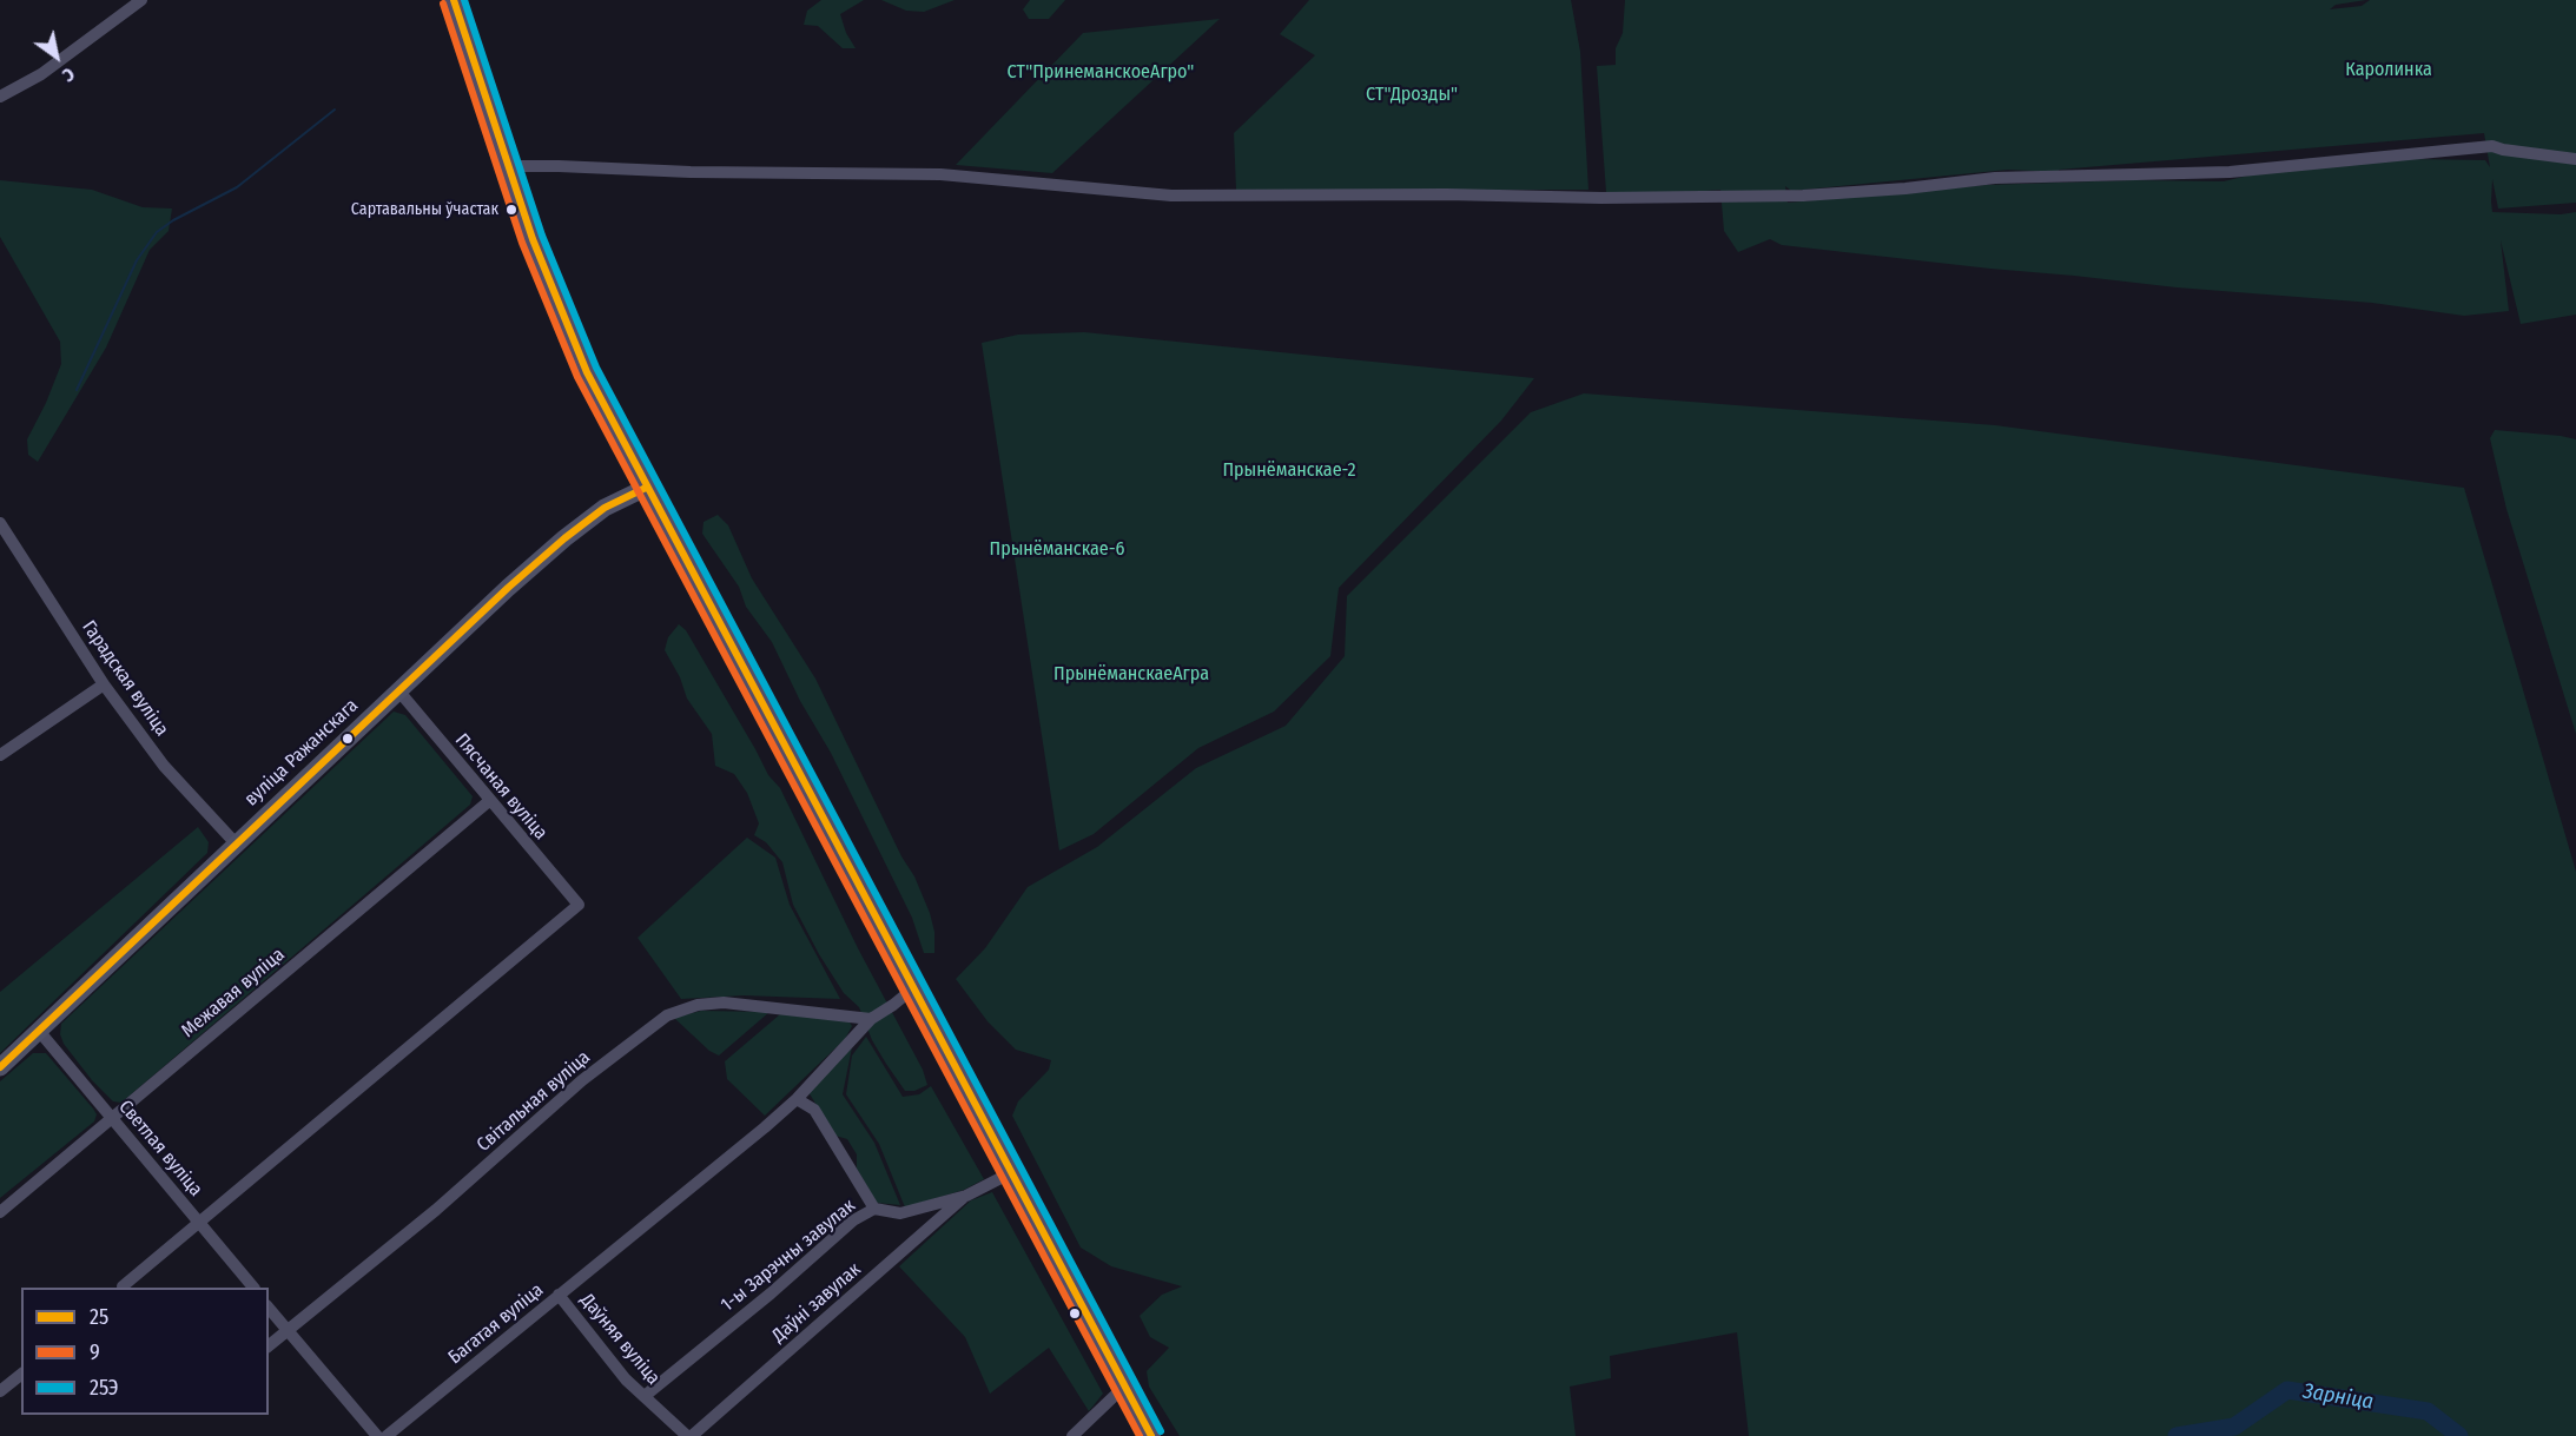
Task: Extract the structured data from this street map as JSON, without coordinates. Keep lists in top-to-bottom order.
{
  "streets": {
    "street": [
      "Гарадская вуліца",
      "вуліца Ражанскага",
      "Пясчаная вуліца",
      "Межавая вуліца",
      "Світальная вуліца",
      "Светлая вуліца",
      "1-ы Зарэчны завулак",
      "Даўні завулак",
      "Багатая вуліца",
      "Даўняя вуліца"
    ]
  },
  "crossings": [
    ["Гарадская вуліца", "вуліца Ражанскага"],
    ["вуліца Ражанскага", "Пясчаная вуліца"],
    ["вуліца Ражанскага", "Светлая вуліца"],
    ["Пясчаная вуліца", "Межавая вуліца"],
    ["Пясчаная вуліца", "Светлая вуліца"],
    ["Межавая вуліца", "Светлая вуліца"],
    ["Світальная вуліца", "Багатая вуліца"],
    ["1-ы Зарэчны завулак", "Даўні завулак"],
    ["1-ы Зарэчны завулак", "Даўняя вуліца"],
    ["Даўні завулак", "Даўняя вуліца"],
    ["Багатая вуліца", "Даўняя вуліца"]
  ],
  "water": ["Зарніца"],
  "parks": [
    "Каролинка",
    "СТ\"ПринеманскоеАгро\"",
    "СТ\"Дрозды\"",
    "Прынёманскае-2",
    "Прынёманскае-6",
    "ПрынёманскаеАгра"
  ],
  "places": ["Сартавальны ўчастак"],
  "lines": ["transit line 25", "transit line 25Э", "transit line 9"],
  "legend": ["25", "9", "25Э"],
  "north": "bottom right"
}
